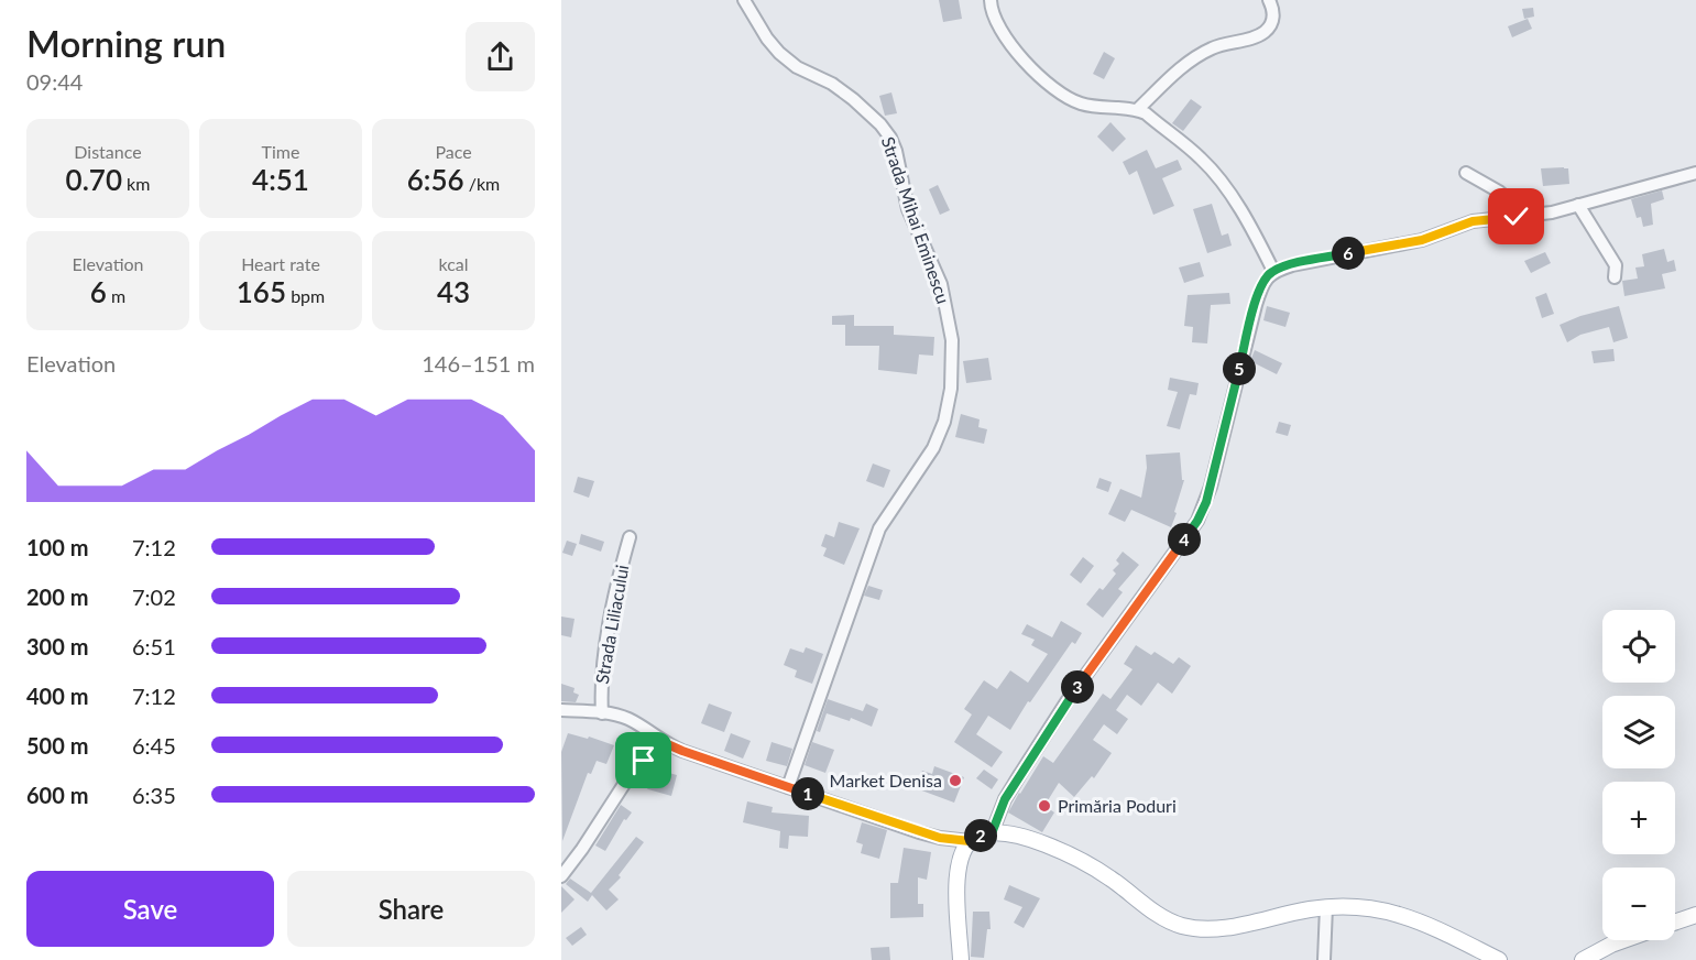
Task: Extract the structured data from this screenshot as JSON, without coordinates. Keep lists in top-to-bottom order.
{
  "streets": {
    "street": ["Strada Mihai Eminescu", "Strada Liliacului"]
  },
  "places": ["Market Denisa", "Primăria Poduri"],
  "page": {
    "heading": ["Morning run", "09:44"],
    "stats": [
      ["Distance", "0.70 km"],
      ["Time", "4:51"],
      ["Pace", "6:56 /km"],
      ["Elevation", "6 m"],
      ["Heart rate", "165 bpm"],
      ["kcal", "43"]
    ],
    "pins": [
      "6",
      "5",
      "4",
      "3",
      "1",
      "2"
    ],
    "chart": ["Elevation", "146–151 m"],
    "list": [
      {
        "name": "100 m",
        "note": "7:12"
      },
      {
        "name": "200 m",
        "note": "7:02"
      },
      {
        "name": "300 m",
        "note": "6:51"
      },
      {
        "name": "400 m",
        "note": "7:12"
      },
      {
        "name": "500 m",
        "note": "6:45"
      },
      {
        "name": "600 m",
        "note": "6:35"
      }
    ],
    "map_buttons": ["+", "−"],
    "buttons": ["Save", "Share"]
  }
}
